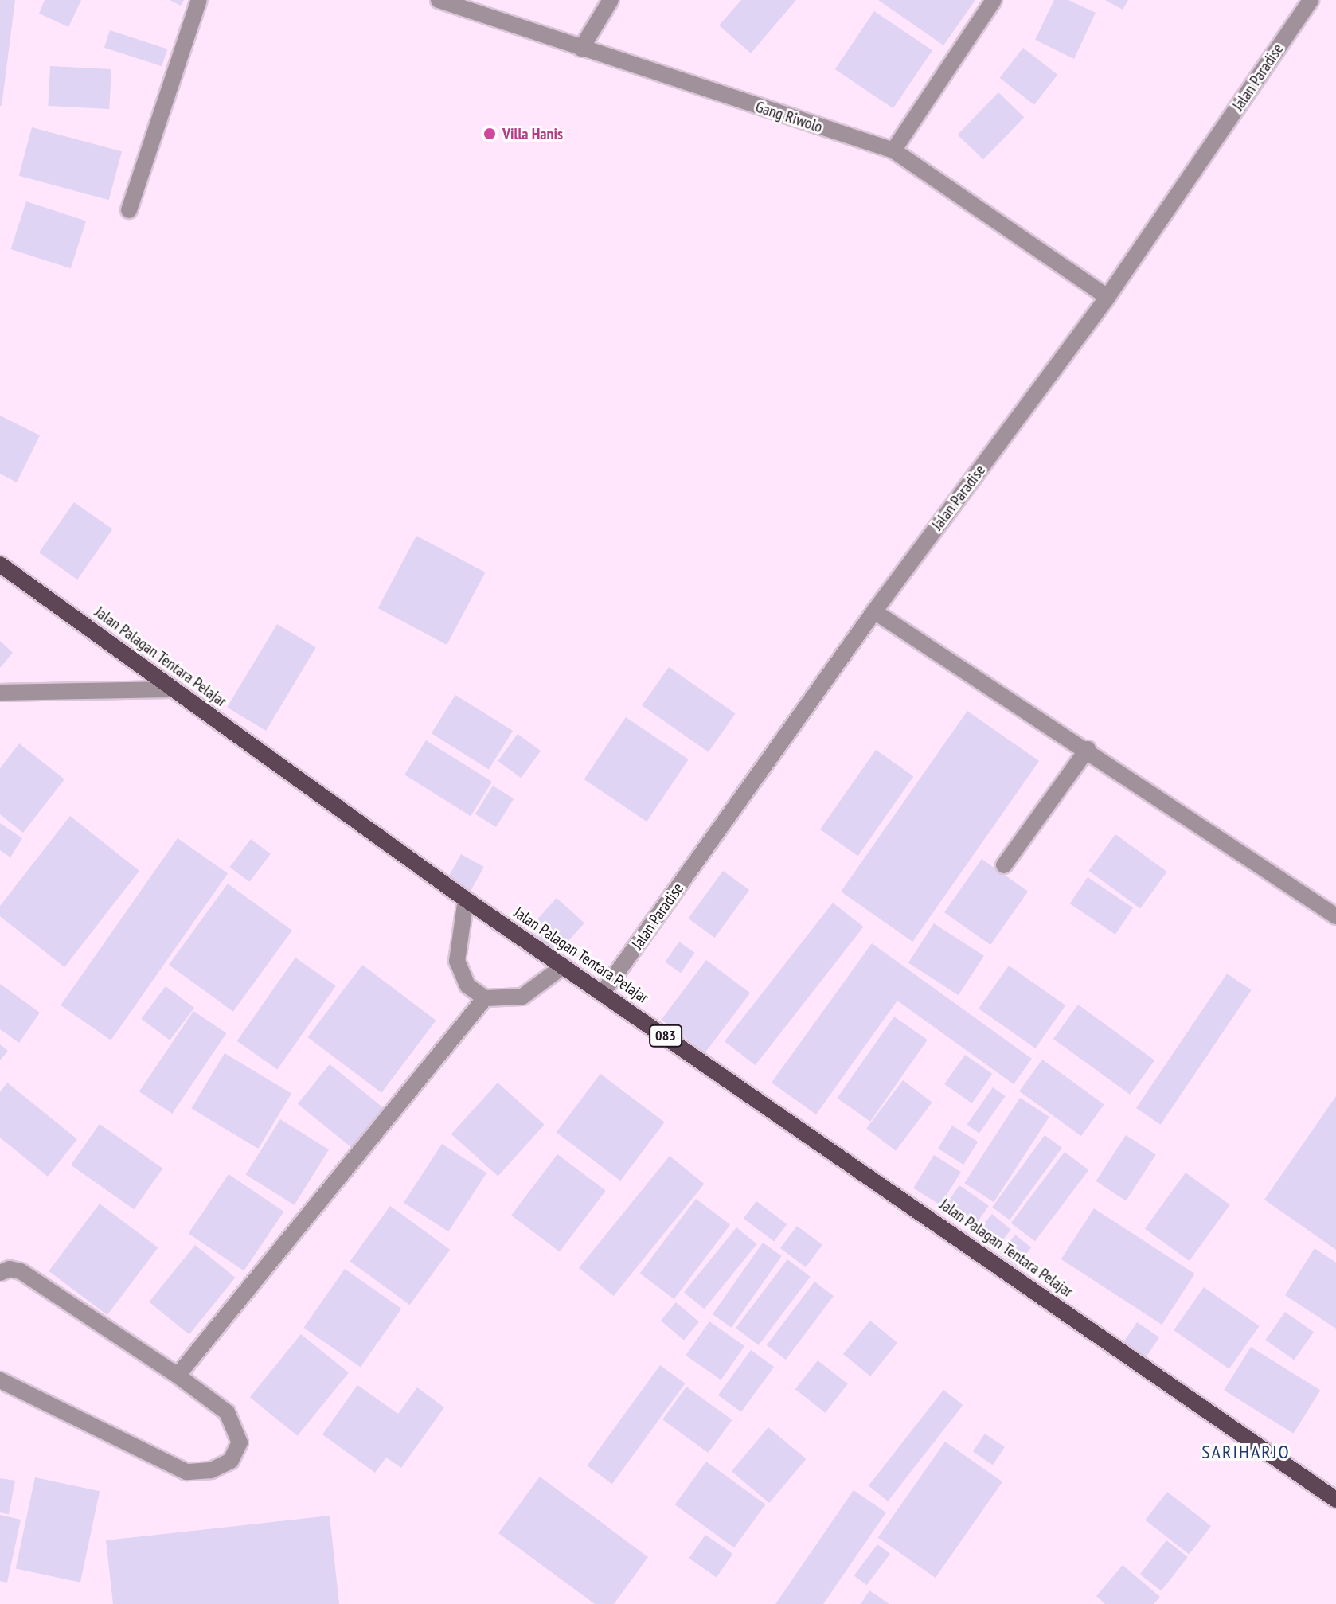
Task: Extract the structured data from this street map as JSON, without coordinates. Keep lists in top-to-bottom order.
{
  "streets": {
    "main road": ["Jalan Palagan Tentara Pelajar", "083"],
    "street": ["Jalan Paradise", "Gang Riwolo"]
  },
  "crossings": [
    ["Jalan Paradise", "Gang Riwolo"],
    ["Jalan Paradise", "Jalan Palagan Tentara Pelajar"]
  ],
  "districts": ["SARIHARJO"],
  "places": ["Villa Hanis"]
}
